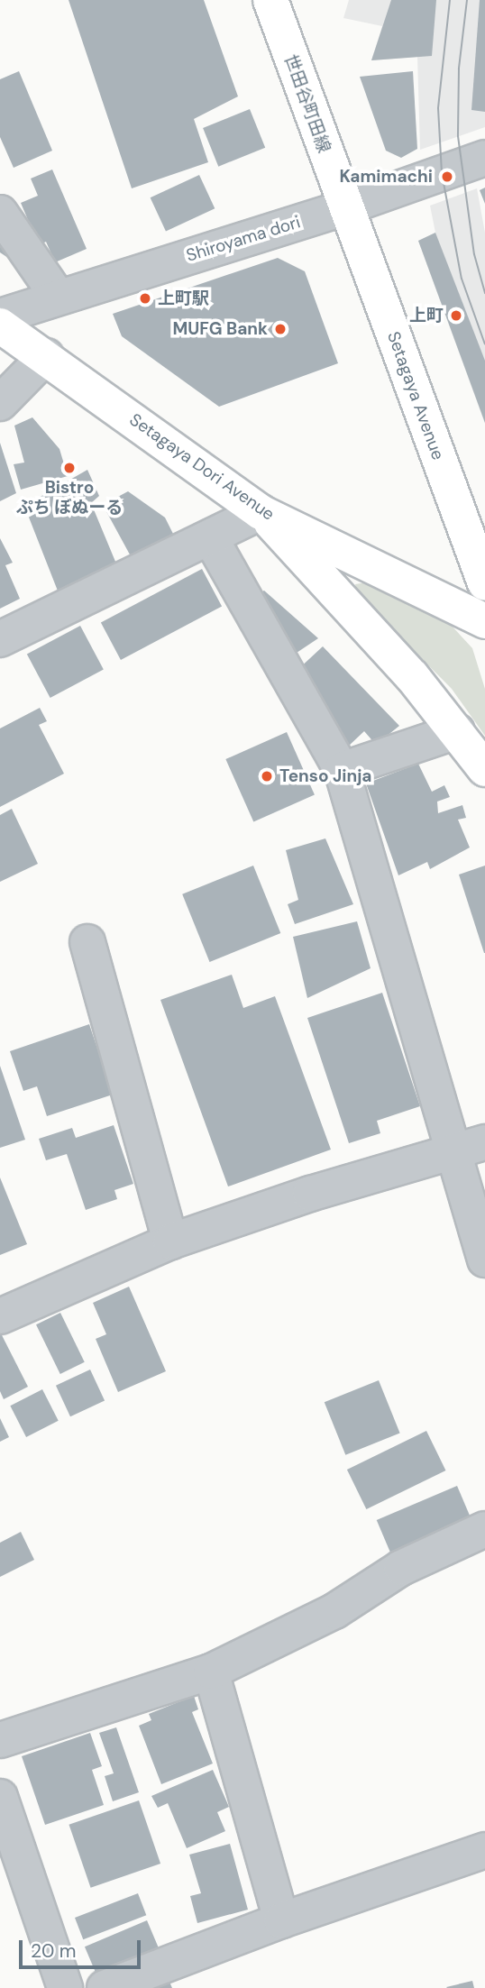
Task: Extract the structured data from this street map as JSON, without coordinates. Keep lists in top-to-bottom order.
{
  "streets": {
    "main road": ["世田谷町田線", "Setagaya Avenue", "Setagaya Dori Avenue"],
    "street": ["Shiroyama dori"]
  },
  "crossings": [
    ["世田谷町田線", "Shiroyama dori"],
    ["世田谷町田線", "Setagaya Avenue"],
    ["Shiroyama dori", "Setagaya Avenue"]
  ],
  "places": [
    "Kamimachi",
    "上町駅",
    "上町",
    "MUFG Bank",
    "Bistro ぷち ぼぬーる",
    "Tenso Jinja"
  ],
  "scale_bar": "20 m"
}
